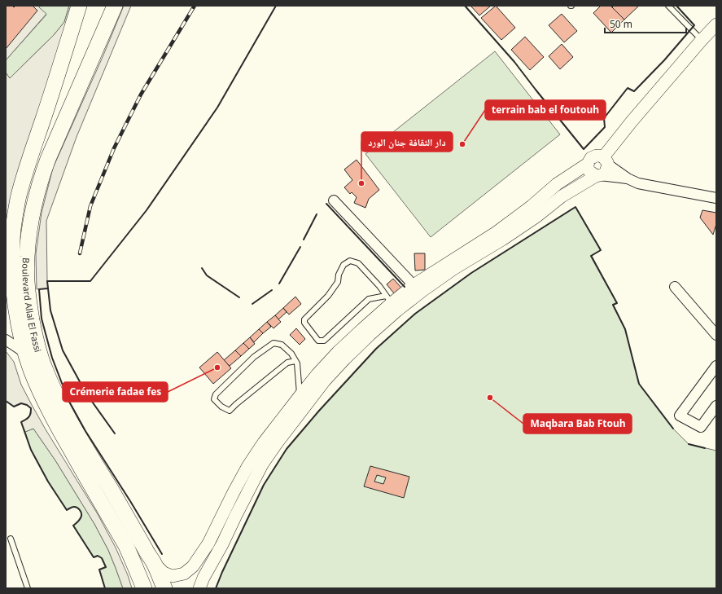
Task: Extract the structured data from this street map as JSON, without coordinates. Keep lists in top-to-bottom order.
{
  "streets": {
    "main road": ["Boulevard Allal El Fassi"]
  },
  "places": [
    "terrain bab el foutouh",
    "دار الثقافة جنان الورد",
    "Crémerie fadae fes",
    "Maqbara Bab Ftouh"
  ],
  "scale_bar": "50 m"
}
